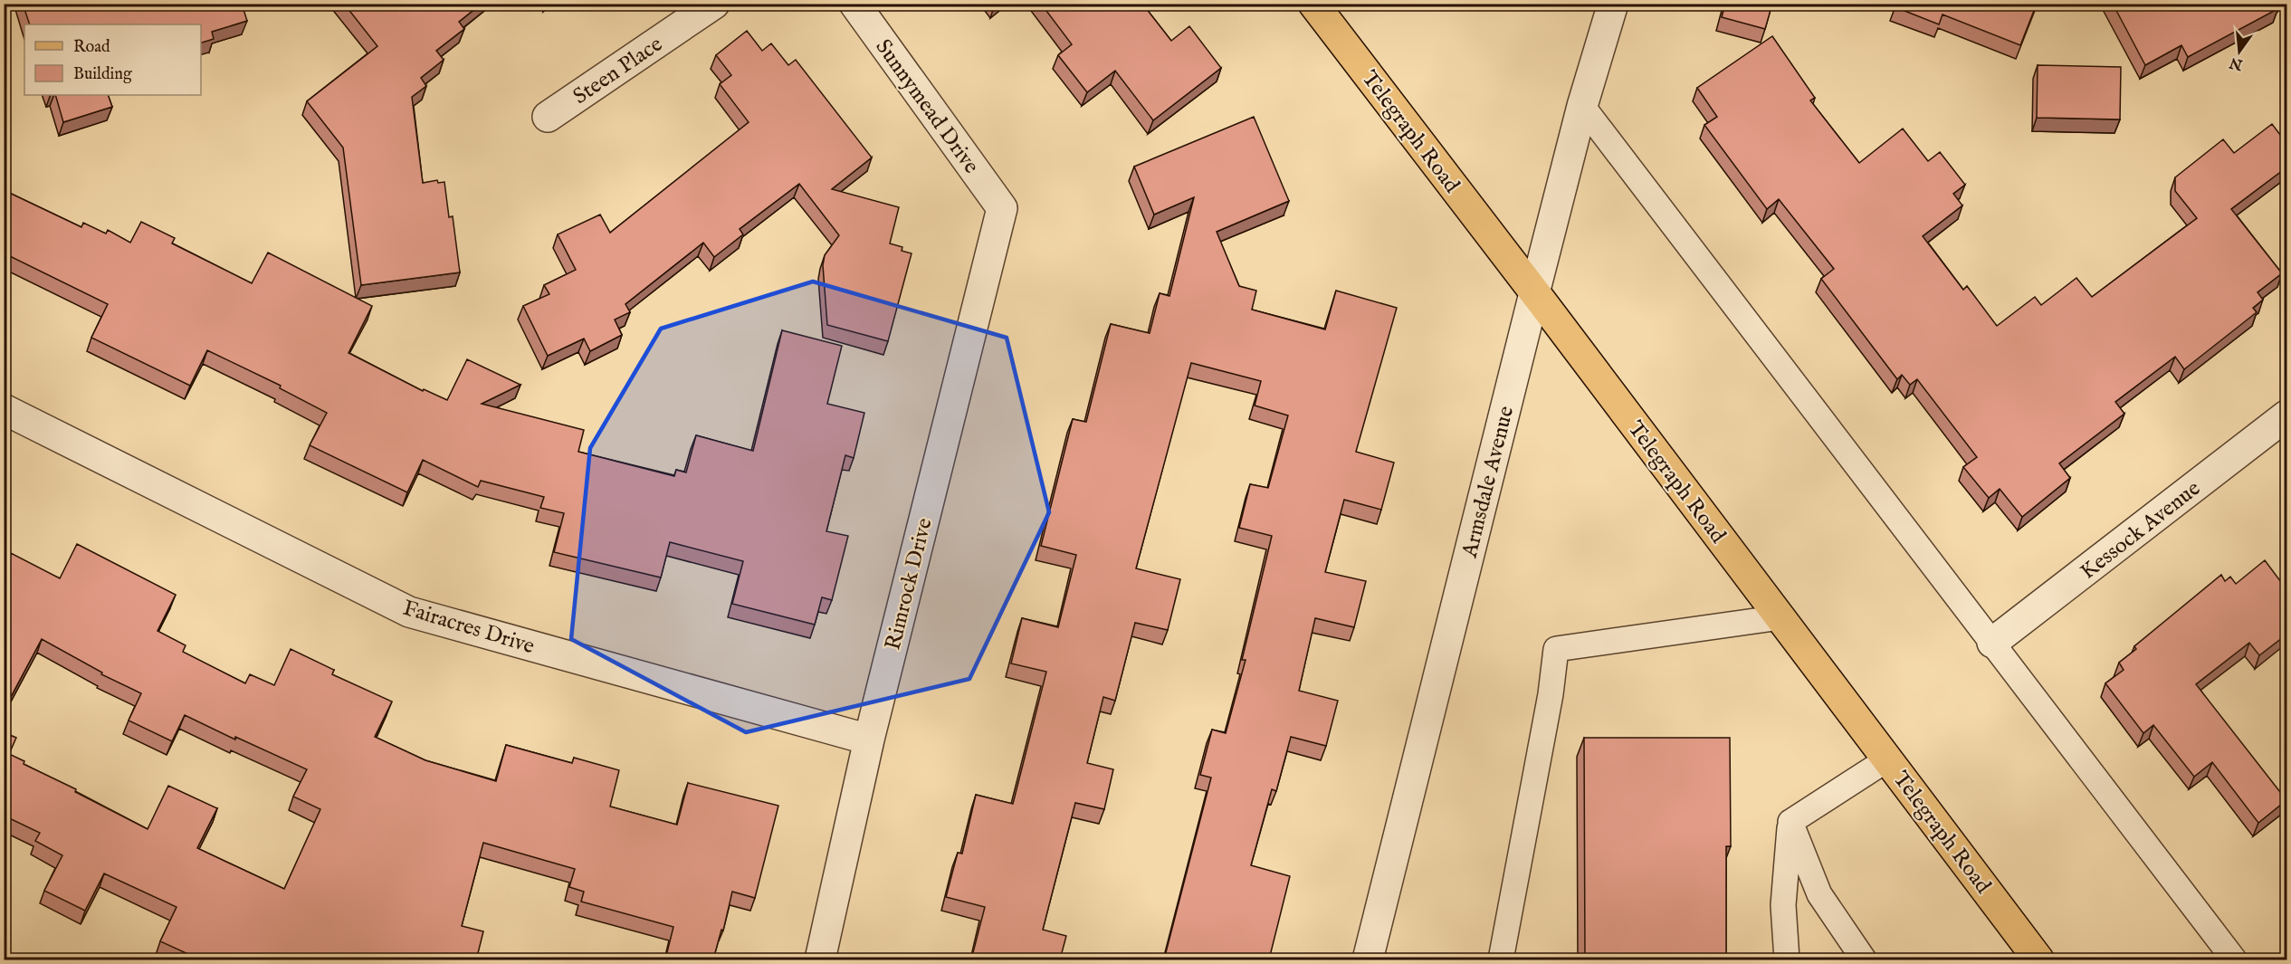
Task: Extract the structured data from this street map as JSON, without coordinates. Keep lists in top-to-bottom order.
{
  "streets": {
    "main road": ["Telegraph Road"],
    "street": [
      "Steen Place",
      "Sunnymead Drive",
      "Armsdale Avenue",
      "Kessock Avenue",
      "Rimrock Drive",
      "Fairacres Drive"
    ]
  },
  "crossings": [
    ["Sunnymead Drive", "Rimrock Drive"],
    ["Telegraph Road", "Armsdale Avenue"],
    ["Rimrock Drive", "Fairacres Drive"]
  ],
  "legend": ["Road", "Building"],
  "north": "bottom"
}
